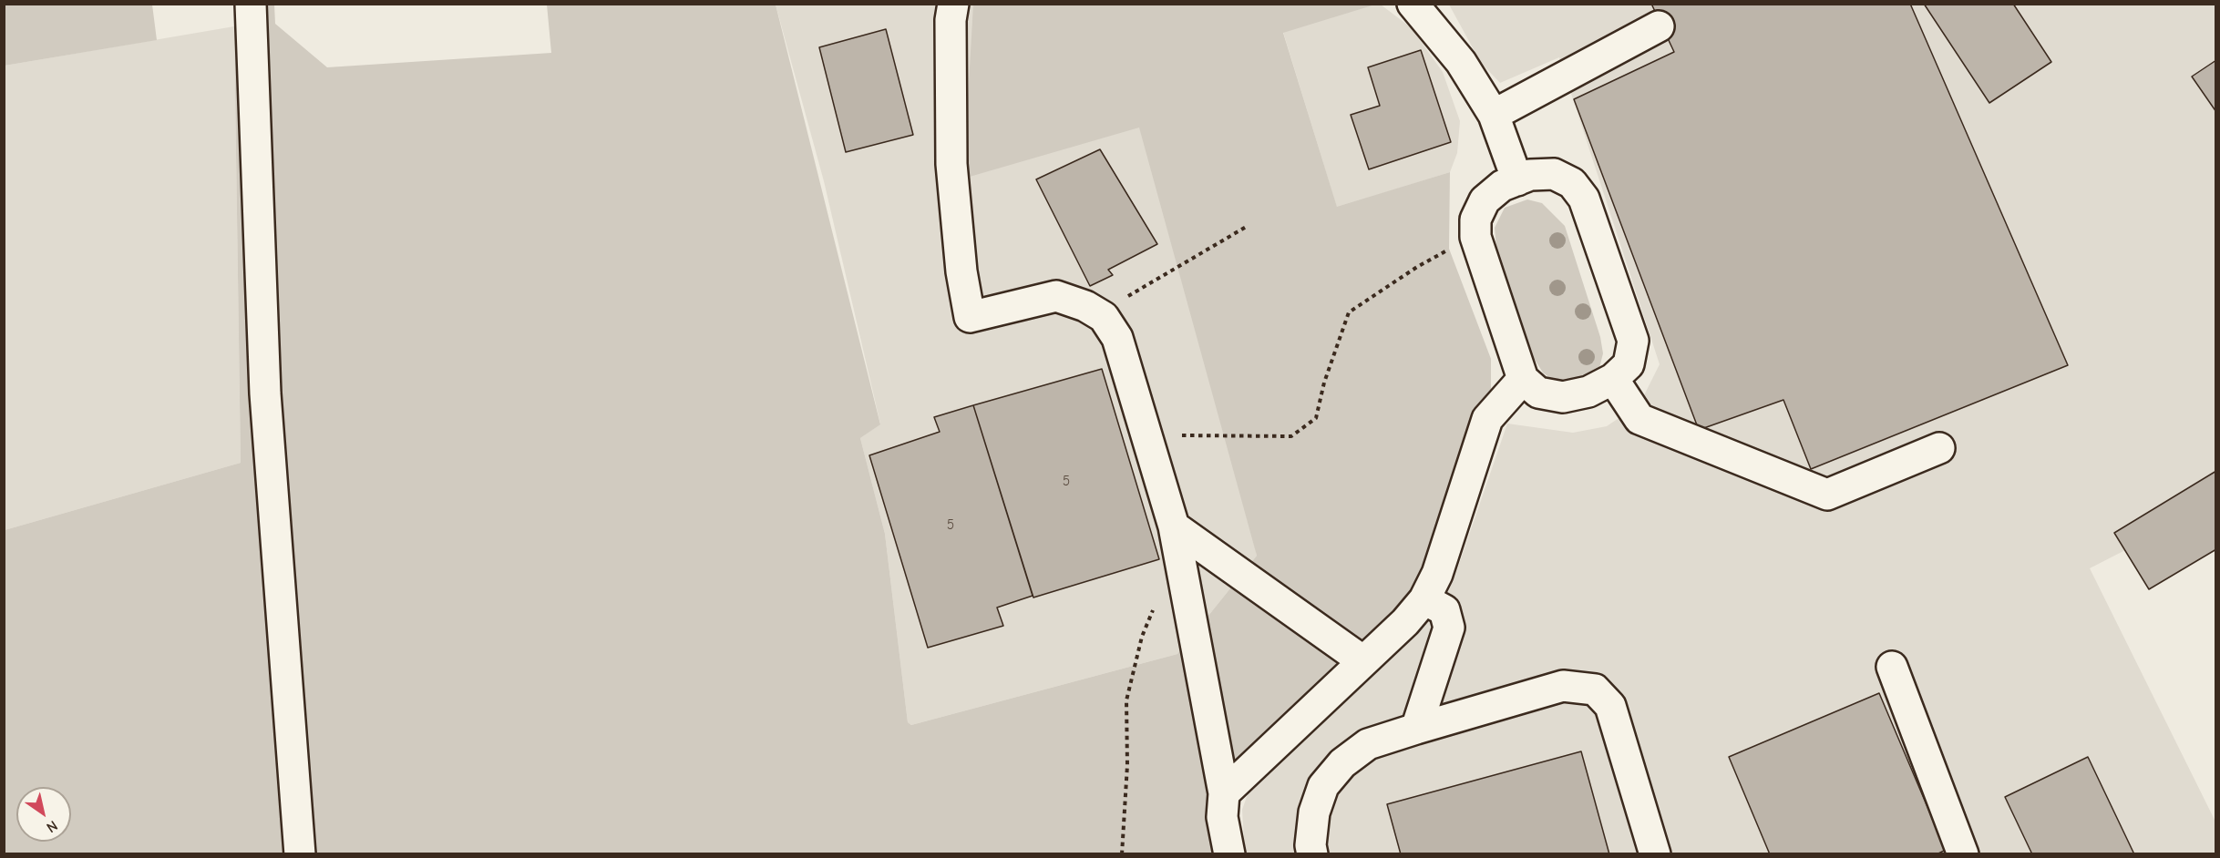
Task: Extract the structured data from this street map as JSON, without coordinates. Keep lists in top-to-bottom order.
{
  "house_numbers": ["5", "5"],
  "north": "bottom right"
}
